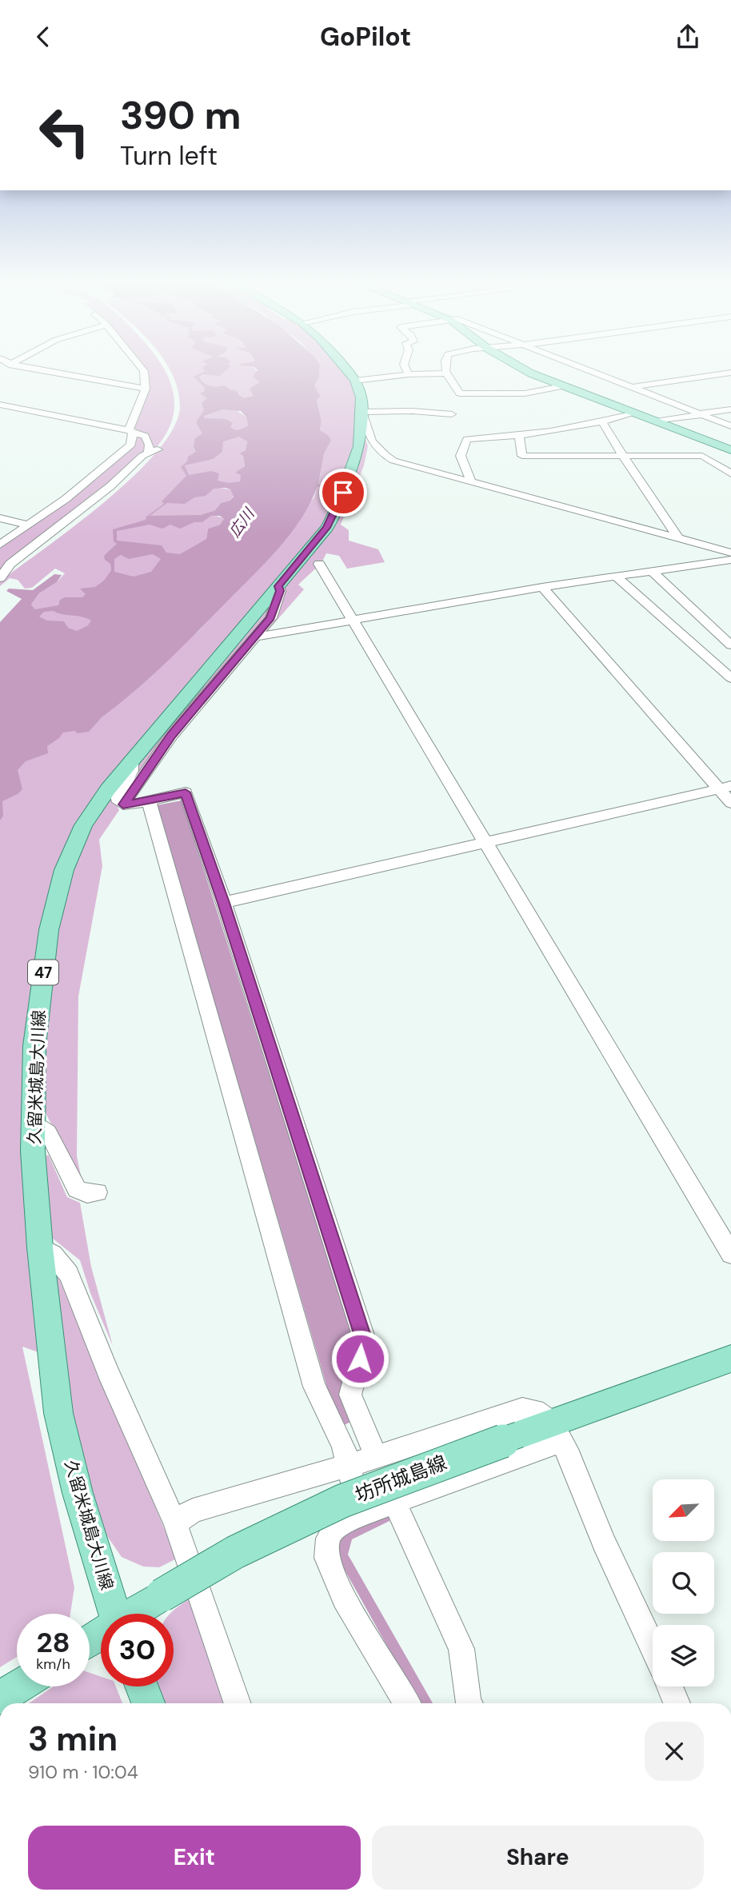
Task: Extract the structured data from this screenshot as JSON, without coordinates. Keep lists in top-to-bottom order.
{
  "streets": {
    "main road": ["47", "久留米城島大川線", "坊所城島線"]
  },
  "water": ["広川"],
  "north": "bottom left",
  "page": {
    "header": "GoPilot",
    "turn": ["390 m", "Turn left"],
    "speed": "28 km/h",
    "limit": "30",
    "heading": ["3 min", "910 m · 10:04"],
    "buttons": ["Exit", "Share"]
  }
}
